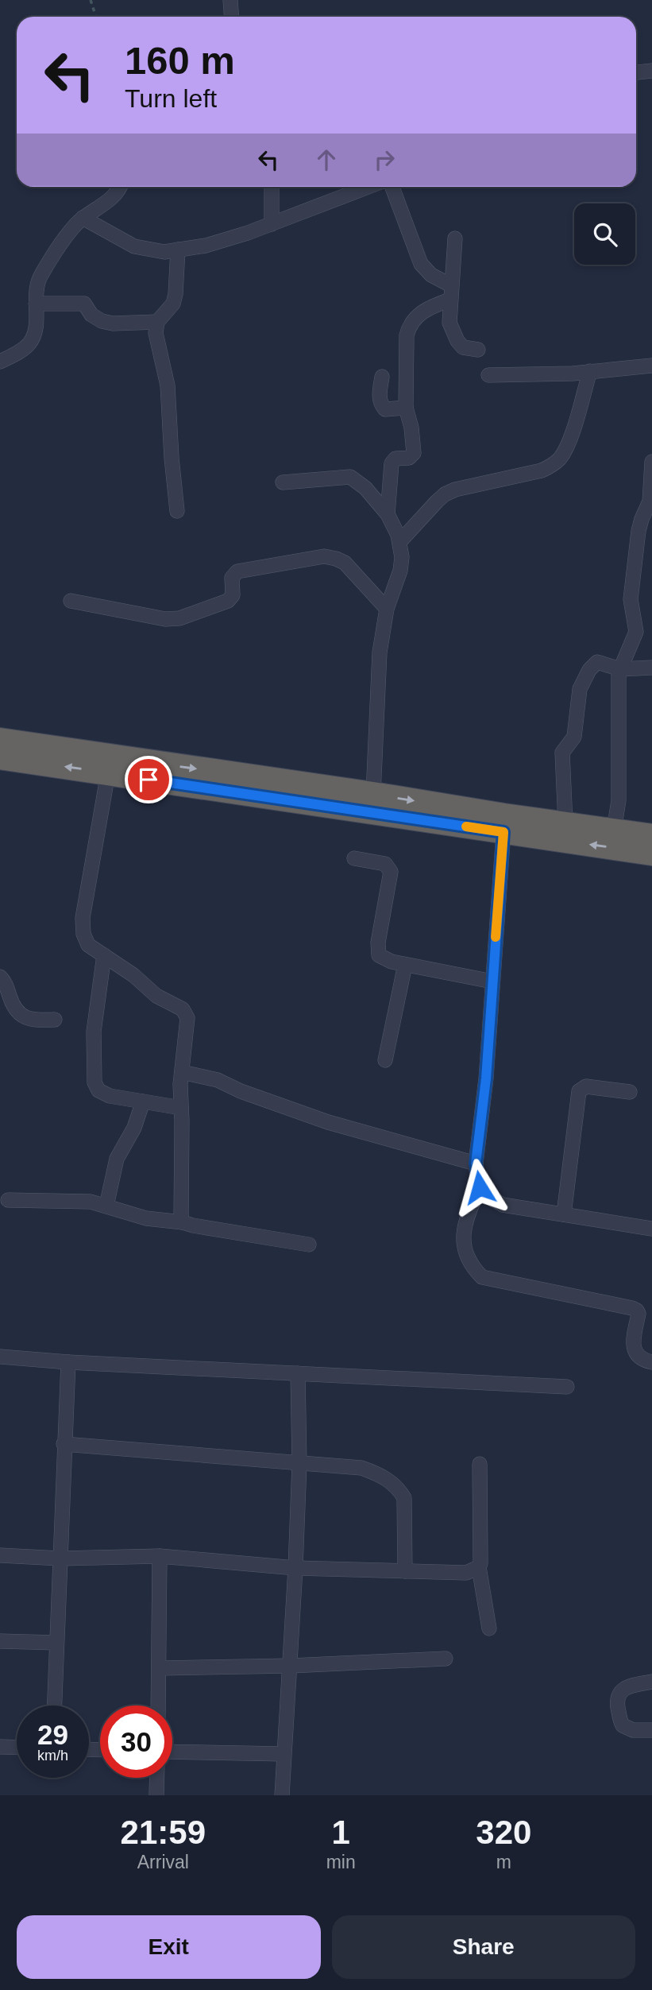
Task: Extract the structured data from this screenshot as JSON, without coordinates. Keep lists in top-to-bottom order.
{
  "page": {
    "turn": ["160 m", "Turn left"],
    "speed": "29 km/h",
    "limit": "30",
    "eta": [
      "21:59",
      "Arrival",
      "1",
      "min",
      "320",
      "m"
    ],
    "buttons": ["Exit", "Share"]
  }
}
